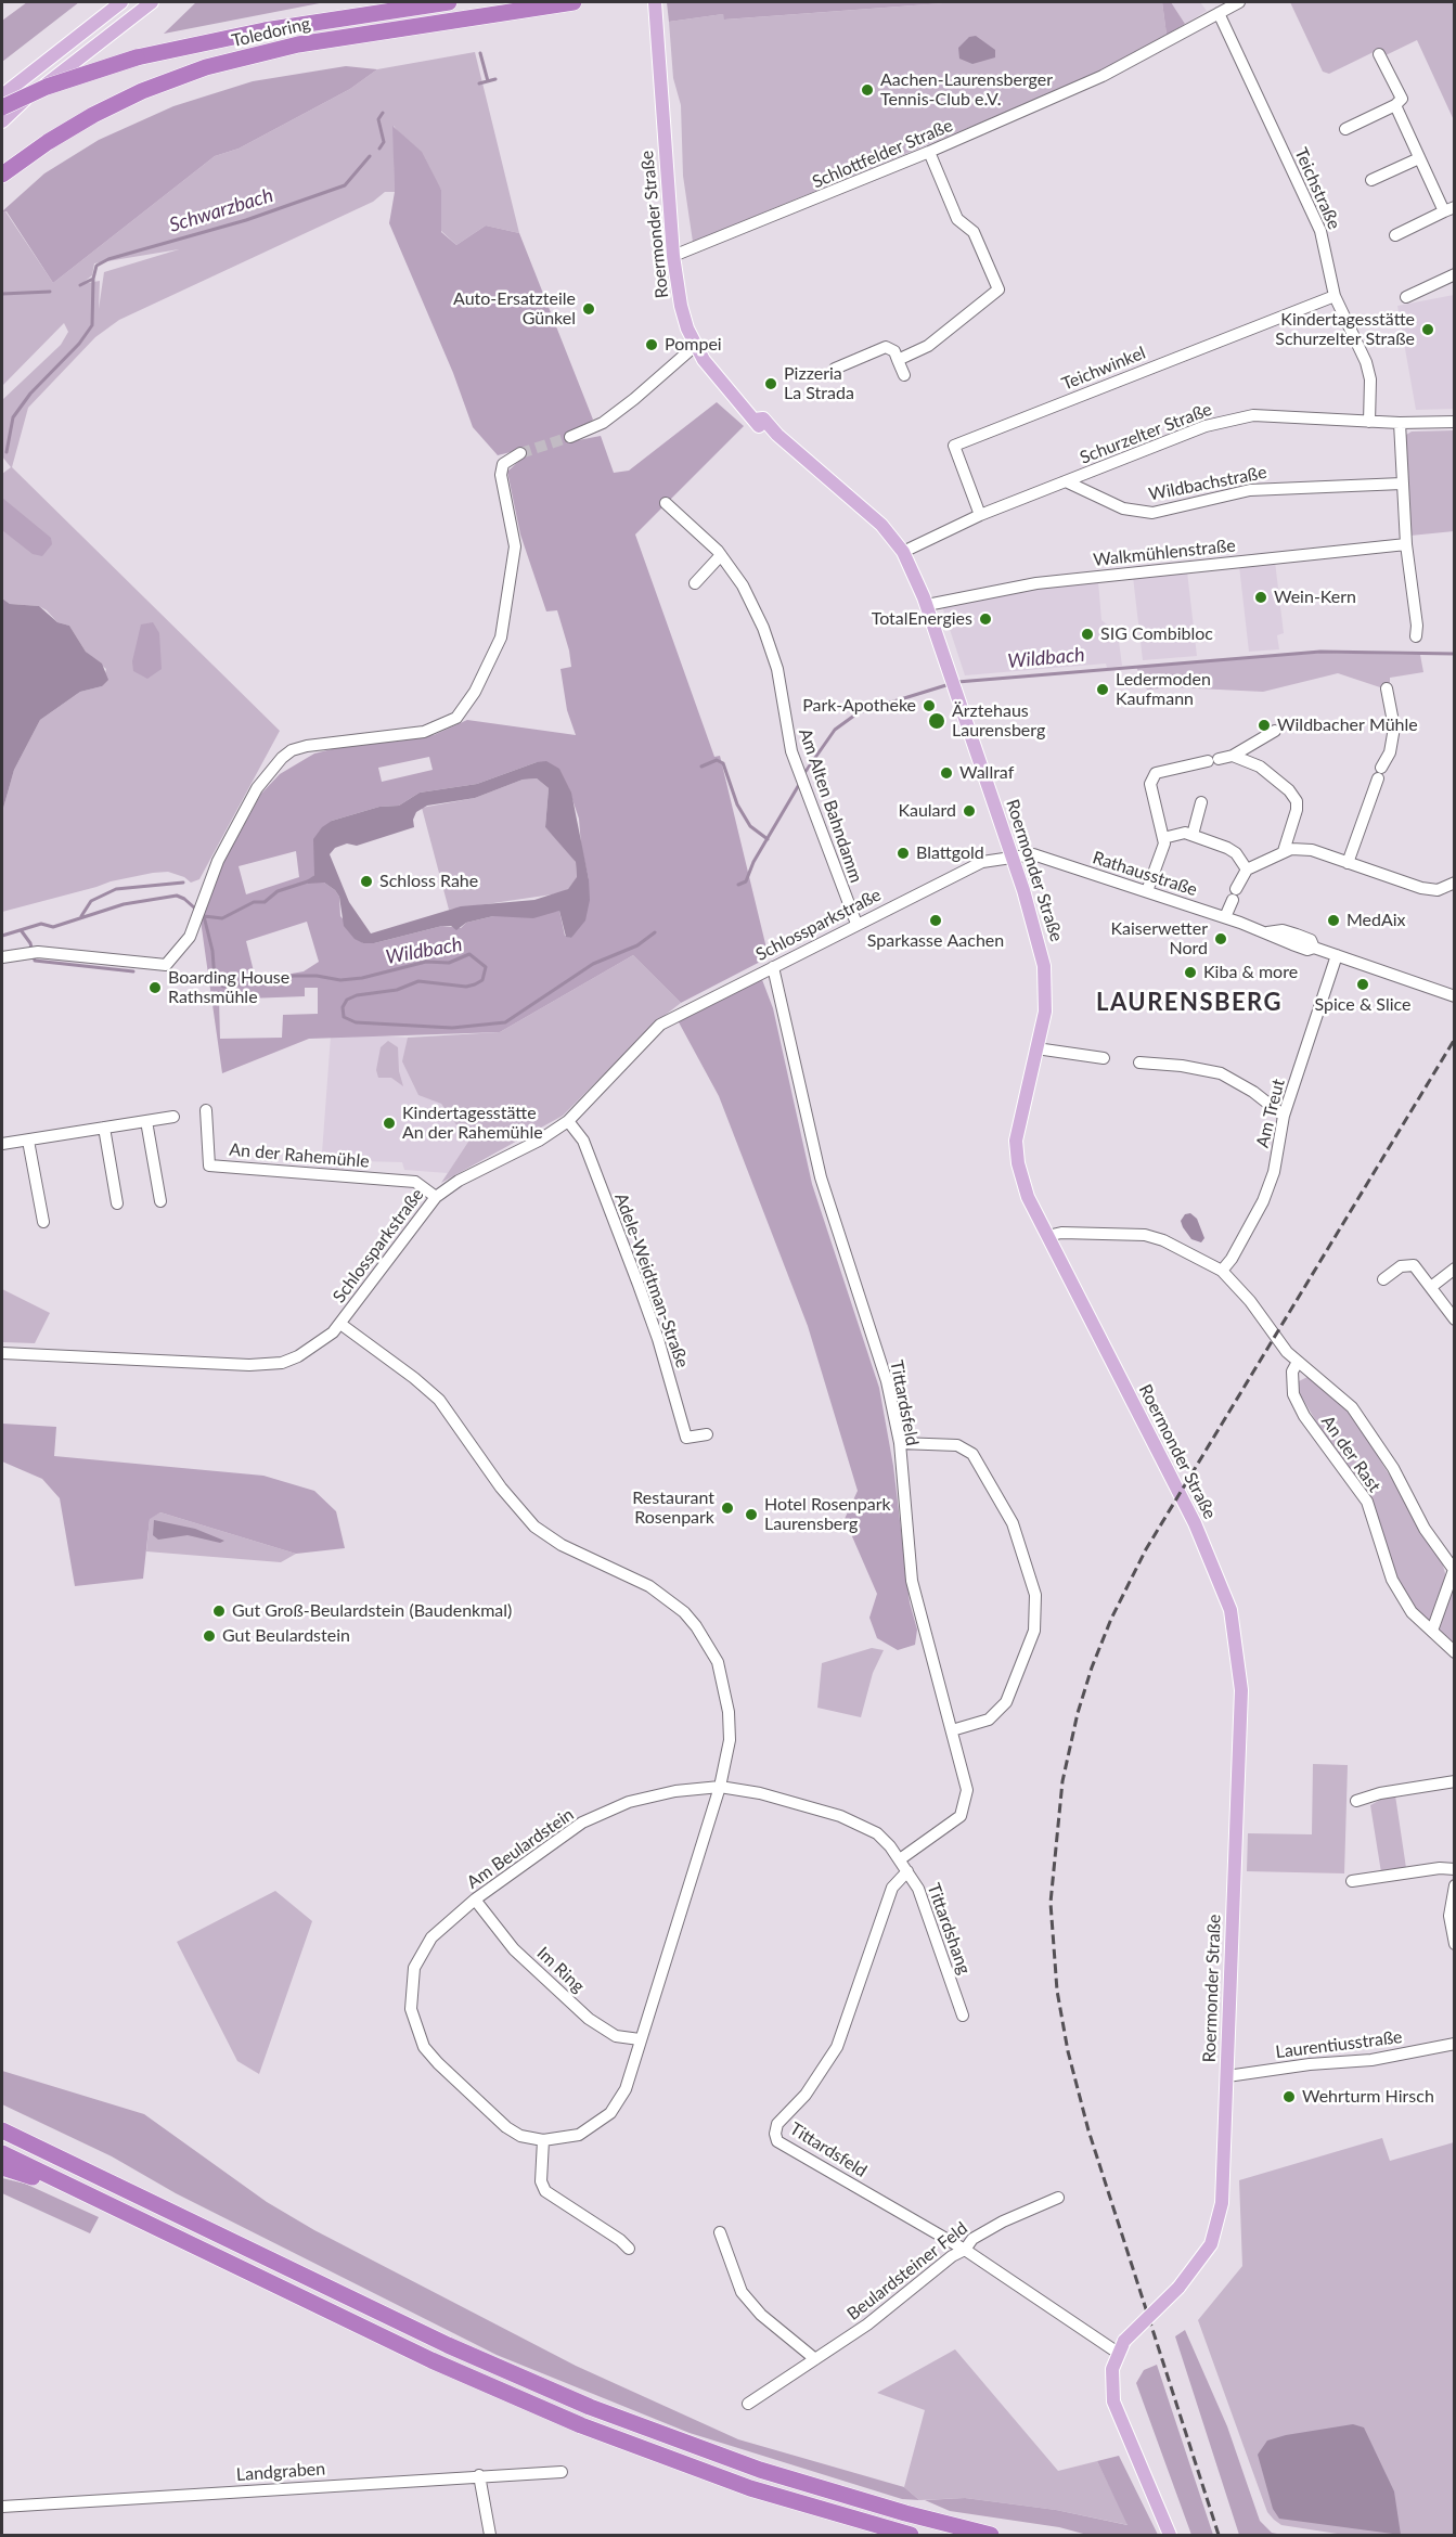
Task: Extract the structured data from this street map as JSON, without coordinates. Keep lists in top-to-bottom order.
{
  "streets": {
    "highway": ["Toledoring"],
    "main road": ["Roermonder Straße"],
    "street": [
      "Schlottfelder Straße",
      "Teichstraße",
      "Teichwinkel",
      "Schurzelter Straße",
      "Wildbachstraße",
      "Walkmühlenstraße",
      "Am Alten Bahndamm",
      "Rathausstraße",
      "Schlossparkstraße",
      "Am Treut",
      "An der Rahemühle",
      "Adele-Weidtman-Straße",
      "Tittardsfeld",
      "An der Rast",
      "Am Beulardstein",
      "Tittardshang",
      "Im Ring",
      "Laurentiusstraße",
      "Beulardsteiner Feld",
      "Landgraben"
    ]
  },
  "crossings": [
    ["Schlottfelder Straße", "Teichstraße"],
    ["Schlottfelder Straße", "Roermonder Straße"],
    ["Teichstraße", "Teichwinkel"],
    ["Teichstraße", "Schurzelter Straße"],
    ["Roermonder Straße", "Schurzelter Straße"],
    ["Roermonder Straße", "Walkmühlenstraße"],
    ["Roermonder Straße", "Rathausstraße"],
    ["Roermonder Straße", "Schlossparkstraße"],
    ["Roermonder Straße", "Tittardsfeld"],
    ["Roermonder Straße", "An der Rast"],
    ["Roermonder Straße", "Laurentiusstraße"],
    ["Teichwinkel", "Schurzelter Straße"],
    ["Schurzelter Straße", "Wildbachstraße"],
    ["Am Alten Bahndamm", "Schlossparkstraße"],
    ["Rathausstraße", "Schlossparkstraße"],
    ["Rathausstraße", "Am Treut"],
    ["Schlossparkstraße", "An der Rahemühle"],
    ["Schlossparkstraße", "Adele-Weidtman-Straße"],
    ["Schlossparkstraße", "Tittardsfeld"],
    ["Am Treut", "An der Rast"],
    ["Tittardsfeld", "Tittardshang"],
    ["Tittardsfeld", "Beulardsteiner Feld"],
    ["Am Beulardstein", "Tittardshang"],
    ["Am Beulardstein", "Im Ring"]
  ],
  "districts": ["LAURENSBERG"],
  "water": ["Schwarzbach", "Wildbach"],
  "places": [
    "Aachen-Laurensberger Tennis-Club e.V.",
    "Auto-Ersatzteile Günkel",
    "Kindertagesstätte Schurzelter Straße",
    "Pompei",
    "Pizzeria La Strada",
    "Wein-Kern",
    "TotalEnergies",
    "SIG Combibloc",
    "Ledermoden Kaufmann",
    "Park-Apotheke",
    "Ärztehaus Laurensberg",
    "Wildbacher Mühle",
    "Wallraf",
    "Kaulard",
    "Blattgold",
    "Schloss Rahe",
    "Sparkasse Aachen",
    "MedAix",
    "Kaiserwetter Nord",
    "Kiba & more",
    "Spice & Slice",
    "Boarding House Rathsmühle",
    "Kindertagesstätte An der Rahemühle",
    "Restaurant Rosenpark",
    "Hotel Rosenpark Laurensberg",
    "Gut Groß-Beulardstein (Baudenkmal)",
    "Gut Beulardstein",
    "Wehrturm Hirsch"
  ]
}
